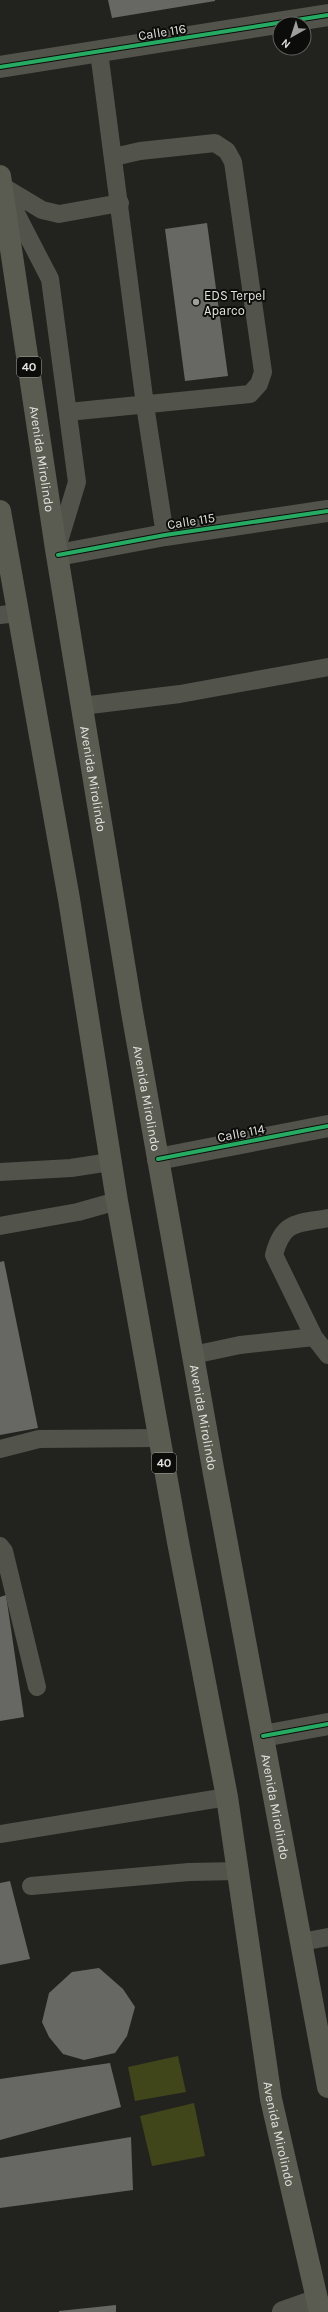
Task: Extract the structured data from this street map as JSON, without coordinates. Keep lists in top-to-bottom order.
{
  "streets": {
    "main road": ["40", "Avenida Mirolindo"],
    "street": ["Calle 116", "Calle 115", "Calle 114"]
  },
  "crossings": [
    ["Avenida Mirolindo", "Calle 115"],
    ["Avenida Mirolindo", "Calle 114"]
  ],
  "places": ["EDS Terpel Aparco"],
  "north": "bottom left"
}
